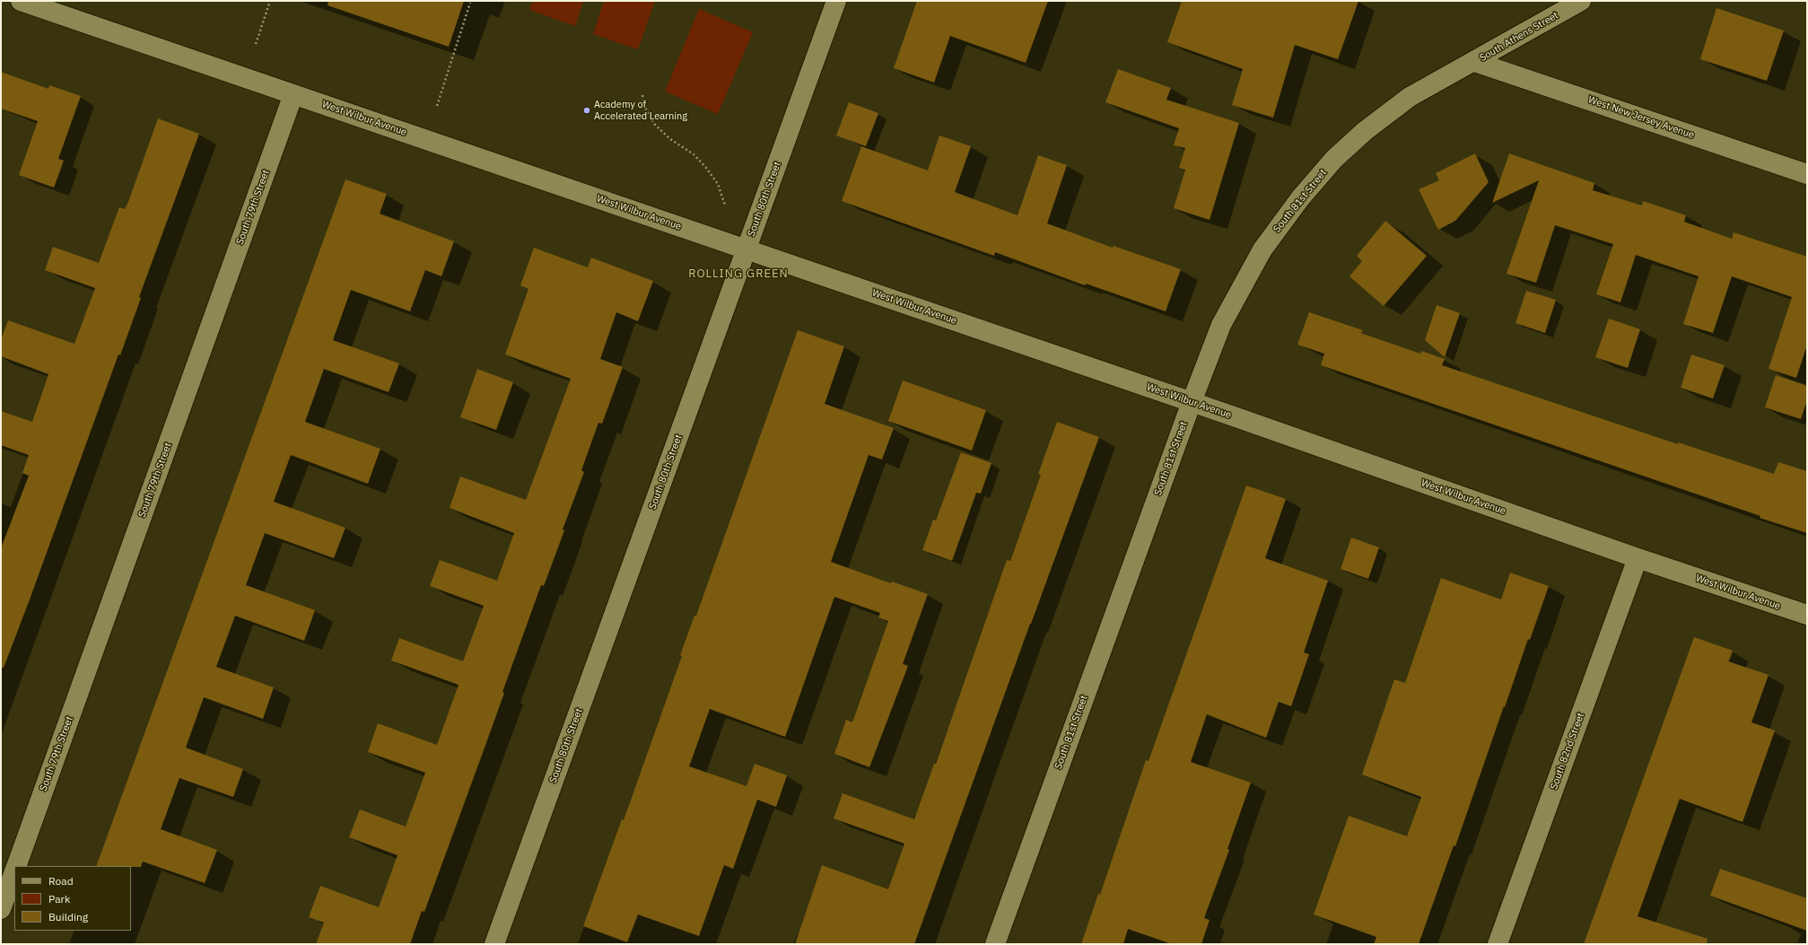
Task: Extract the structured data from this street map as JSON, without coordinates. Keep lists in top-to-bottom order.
{
  "streets": {
    "street": [
      "South Athens Street",
      "West New Jersey Avenue",
      "West Wilbur Avenue",
      "South 80th Street",
      "South 81st Street",
      "South 79th Street",
      "South 82nd Street"
    ]
  },
  "crossings": [
    ["South Athens Street", "West New Jersey Avenue"],
    ["South Athens Street", "South 81st Street"],
    ["West New Jersey Avenue", "South 81st Street"],
    ["West Wilbur Avenue", "South 80th Street"],
    ["West Wilbur Avenue", "South 81st Street"],
    ["West Wilbur Avenue", "South 79th Street"],
    ["West Wilbur Avenue", "South 82nd Street"]
  ],
  "districts": ["ROLLING GREEN"],
  "places": ["Academy of Accelerated Learning"],
  "legend": ["Road", "Park", "Building"]
}
